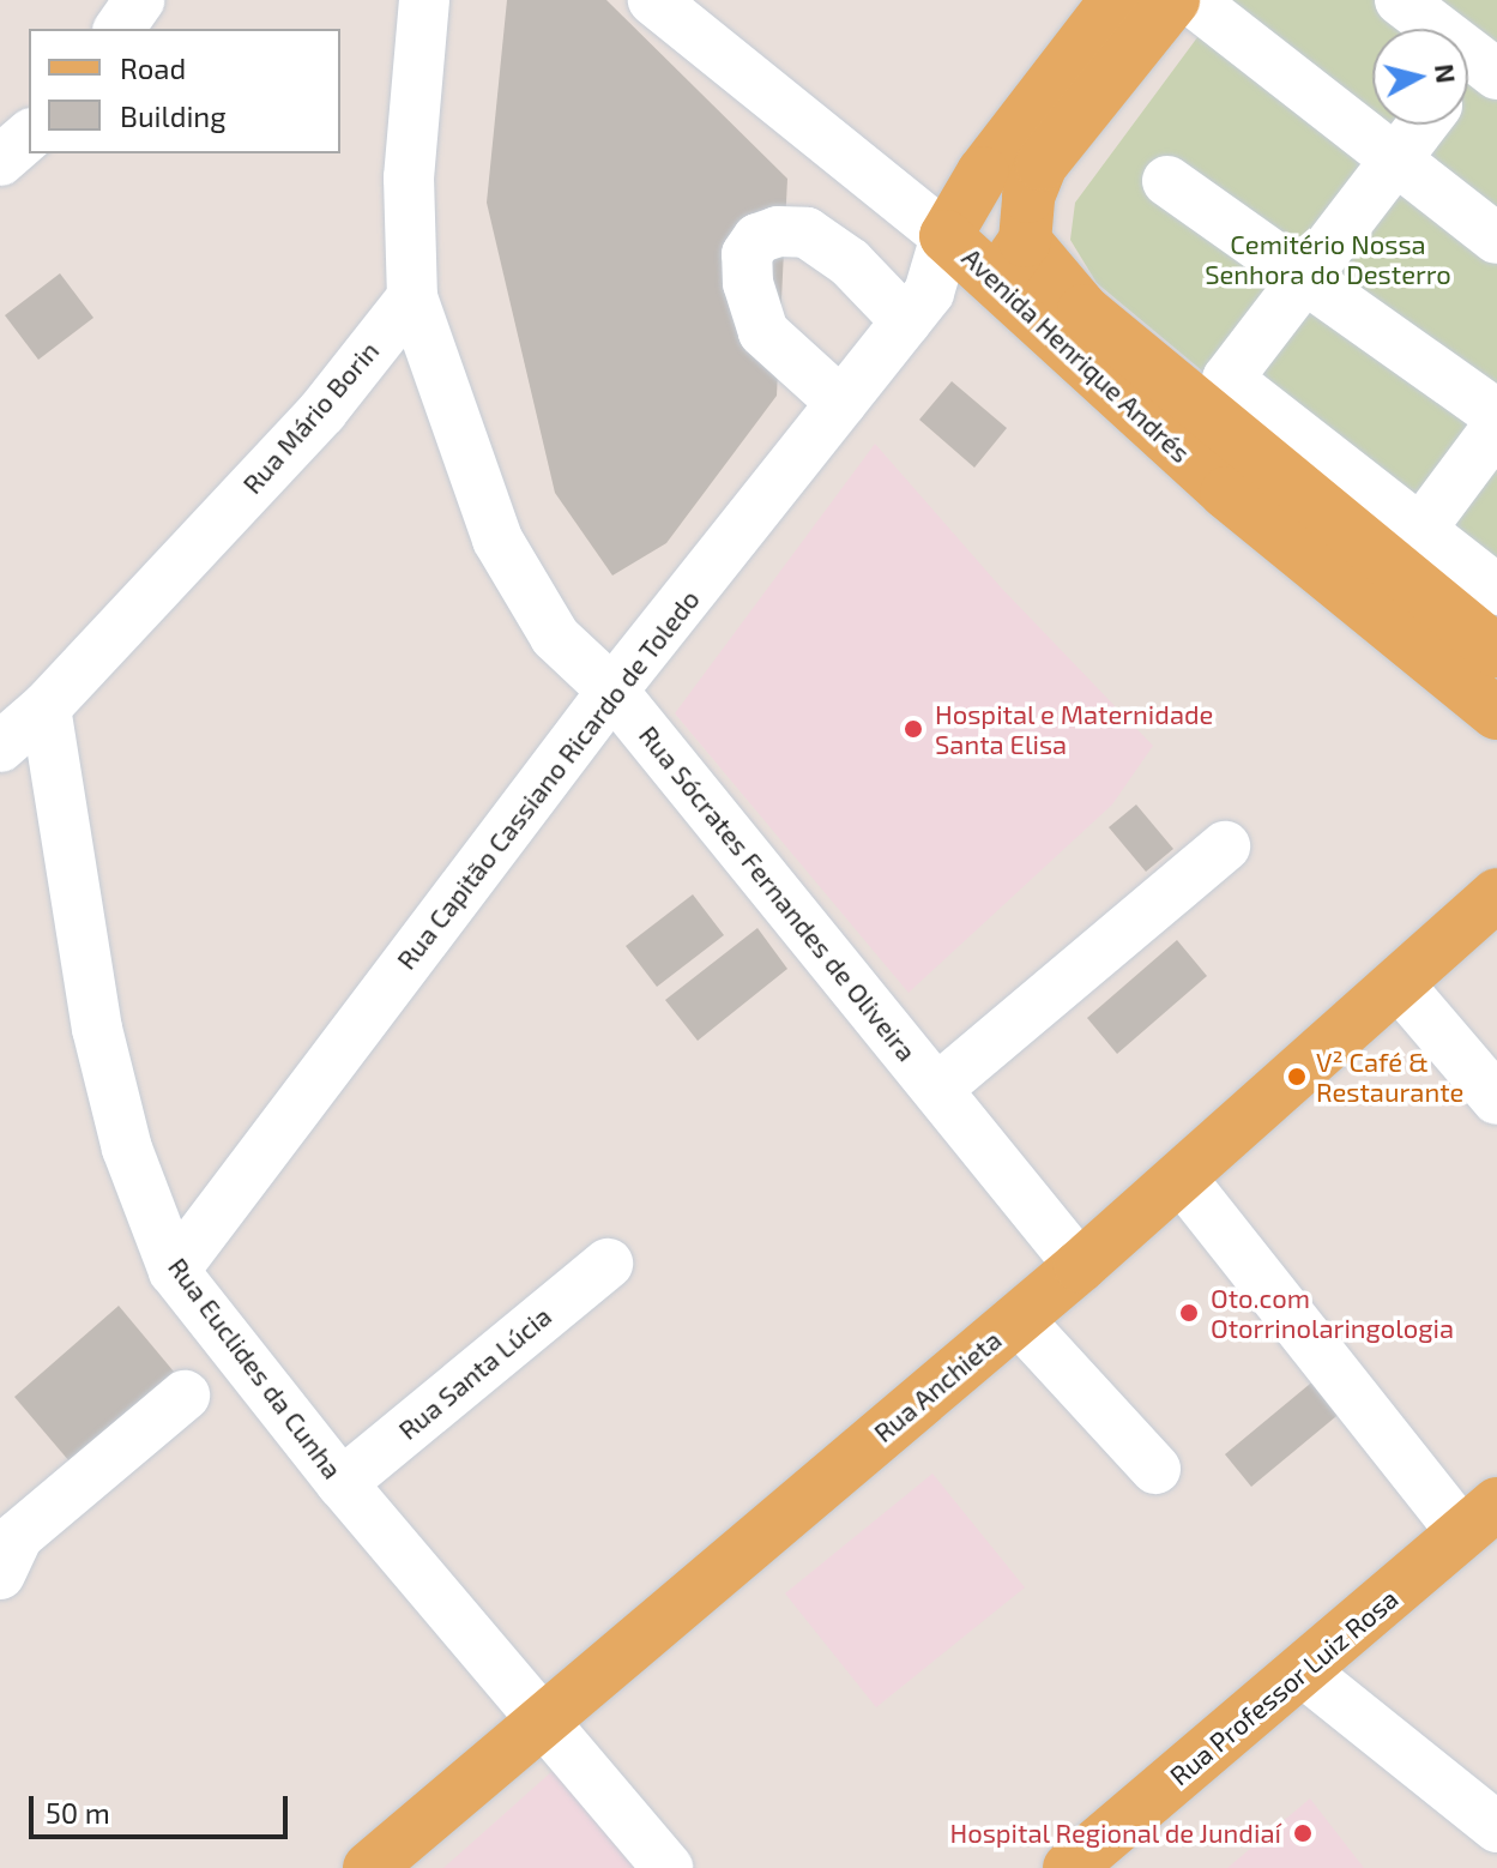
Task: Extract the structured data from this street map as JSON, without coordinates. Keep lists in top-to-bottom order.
{
  "streets": {
    "main road": ["Avenida Henrique Andrés", "Rua Anchieta", "Rua Professor Luiz Rosa"],
    "street": [
      "Rua Mário Borin",
      "Rua Capitão Cassiano Ricardo de Toledo",
      "Rua Sócrates Fernandes de Oliveira",
      "Rua Euclides da Cunha",
      "Rua Santa Lúcia"
    ]
  },
  "crossings": [
    ["Avenida Henrique Andrés", "Rua Capitão Cassiano Ricardo de Toledo"],
    ["Rua Mário Borin", "Rua Sócrates Fernandes de Oliveira"],
    ["Rua Mário Borin", "Rua Euclides da Cunha"],
    ["Rua Capitão Cassiano Ricardo de Toledo", "Rua Sócrates Fernandes de Oliveira"],
    ["Rua Capitão Cassiano Ricardo de Toledo", "Rua Euclides da Cunha"],
    ["Rua Sócrates Fernandes de Oliveira", "Rua Anchieta"],
    ["Rua Euclides da Cunha", "Rua Santa Lúcia"],
    ["Rua Euclides da Cunha", "Rua Anchieta"]
  ],
  "parks": ["Cemitério Nossa Senhora do Desterro"],
  "places": [
    "Hospital e Maternidade Santa Elisa",
    "V² Café & Restaurante",
    "Oto.com Otorrinolaringologia",
    "Hospital Regional de Jundiaí"
  ],
  "legend": ["Road", "Building"],
  "scale_bar": "50 m",
  "north": "right"
}
